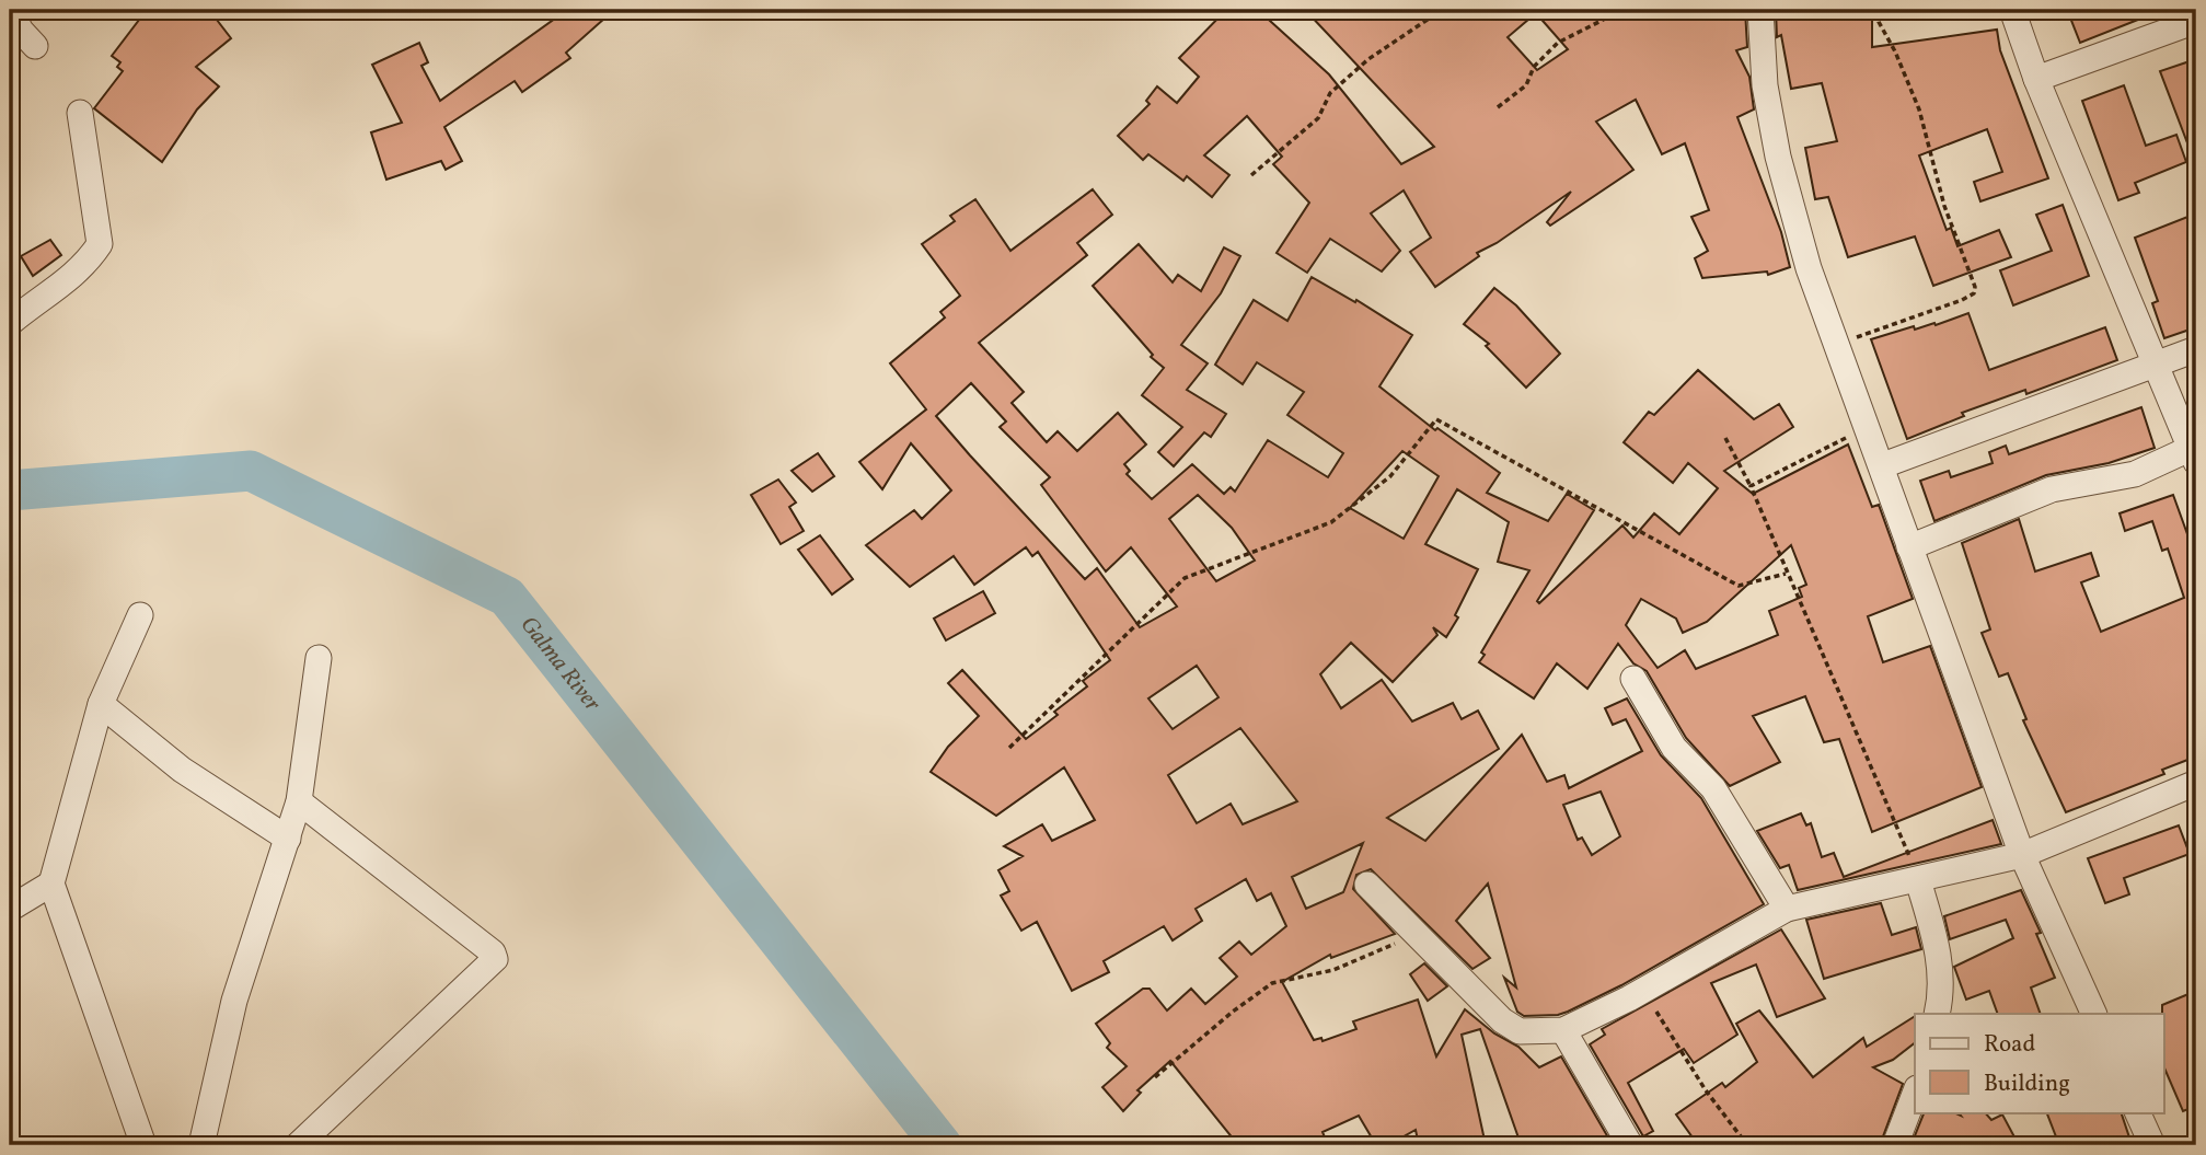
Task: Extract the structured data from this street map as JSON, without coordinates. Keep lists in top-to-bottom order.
{
  "water": ["Galma River"],
  "legend": ["Road", "Building"]
}
